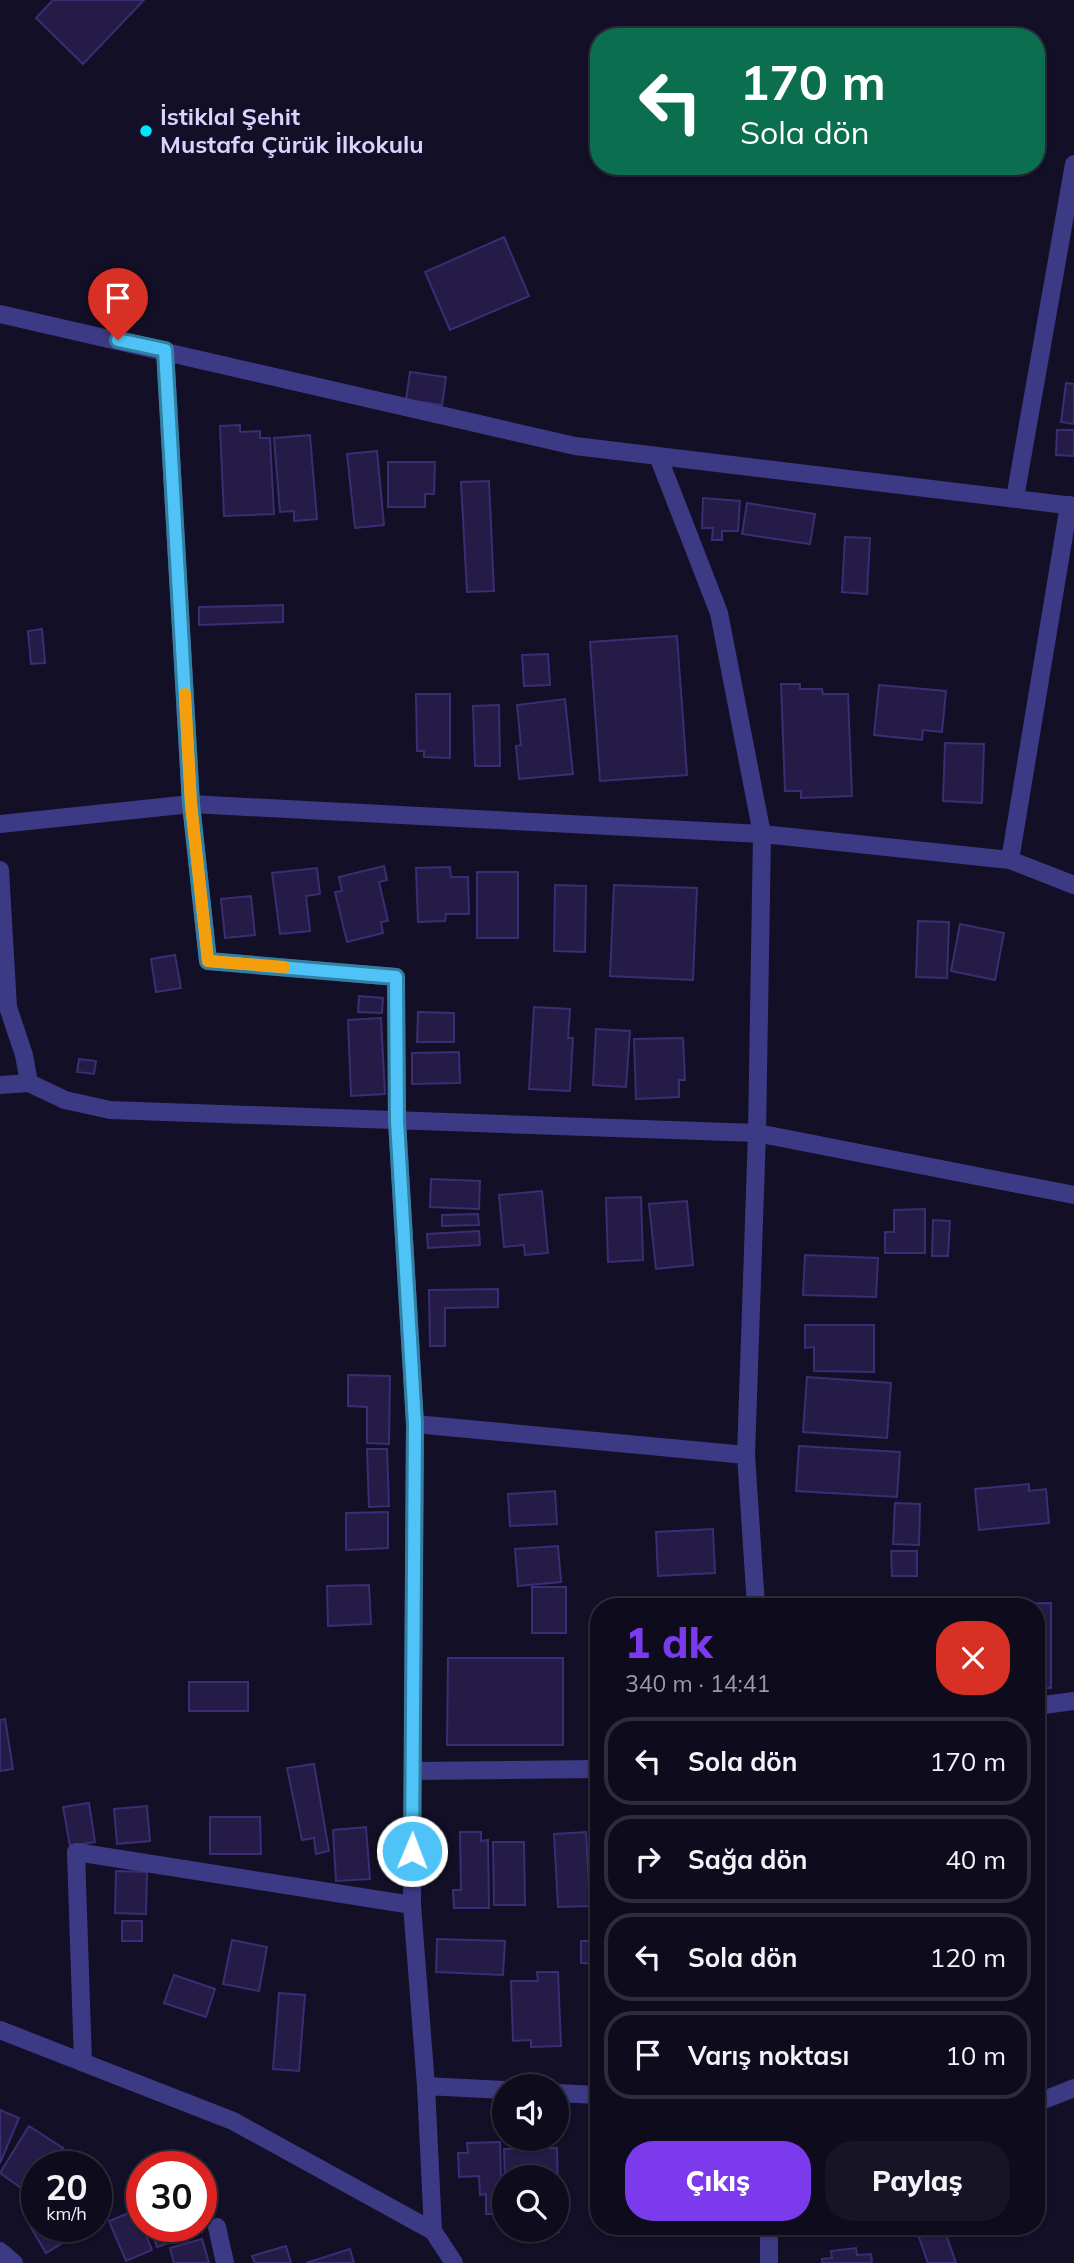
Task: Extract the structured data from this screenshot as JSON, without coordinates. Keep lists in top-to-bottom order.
{
  "places": ["İstiklal Şehit Mustafa Çürük İlkokulu"],
  "page": {
    "turn": ["170 m", "Sola dön"],
    "heading": ["1 dk", "340 m · 14:41"],
    "list": [
      {
        "name": "Sola dön",
        "value": "170 m"
      },
      {
        "name": "Sağa dön",
        "value": "40 m"
      },
      {
        "name": "Sola dön",
        "value": "120 m"
      },
      {
        "name": "Varış noktası",
        "value": "10 m"
      }
    ],
    "buttons": ["Çıkış", "Paylaş"],
    "speed": "20 km/h",
    "limit": "30"
  }
}
